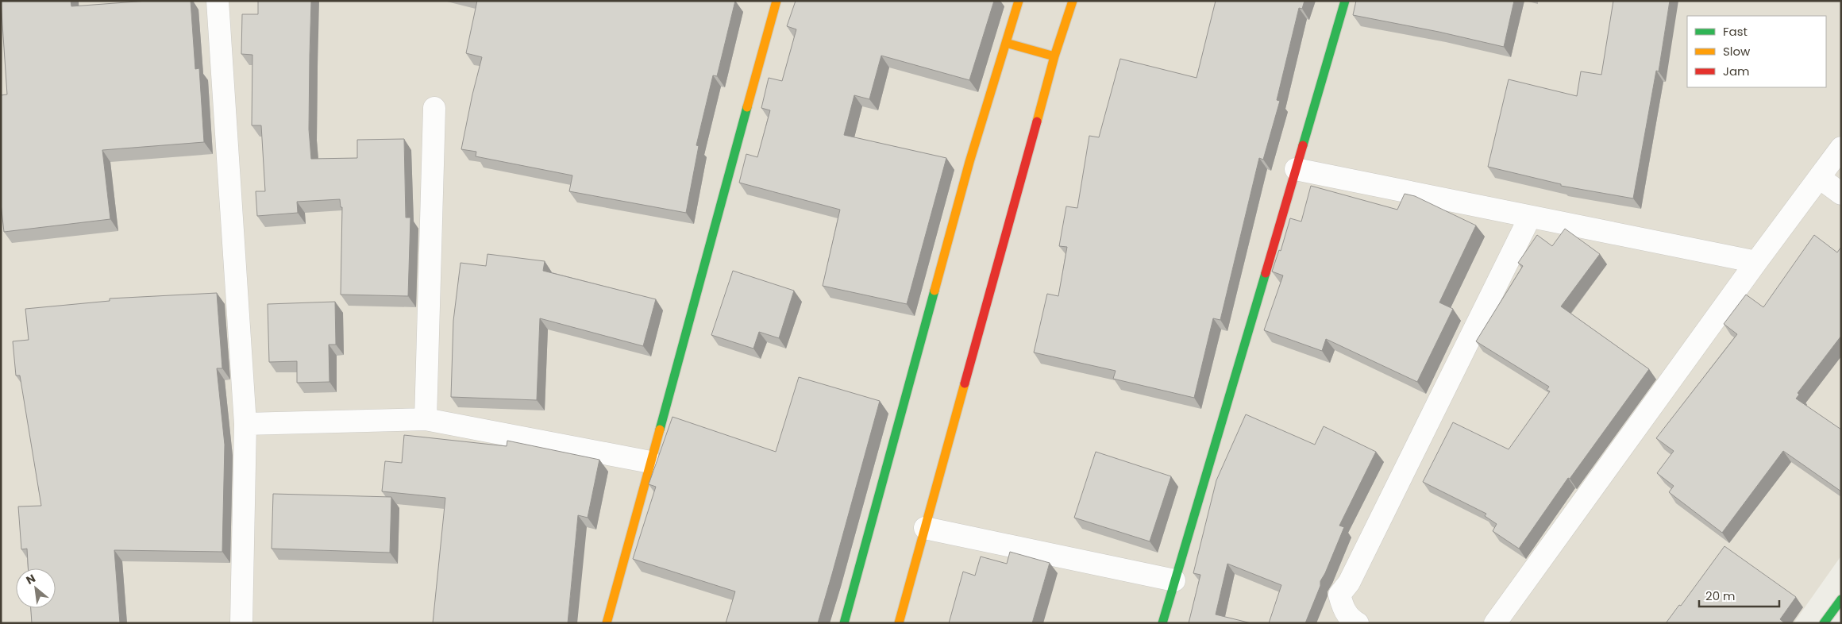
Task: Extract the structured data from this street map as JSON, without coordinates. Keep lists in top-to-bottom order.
{
  "legend": ["Fast", "Slow", "Jam"],
  "scale_bar": "20 m",
  "north": "top left"
}
